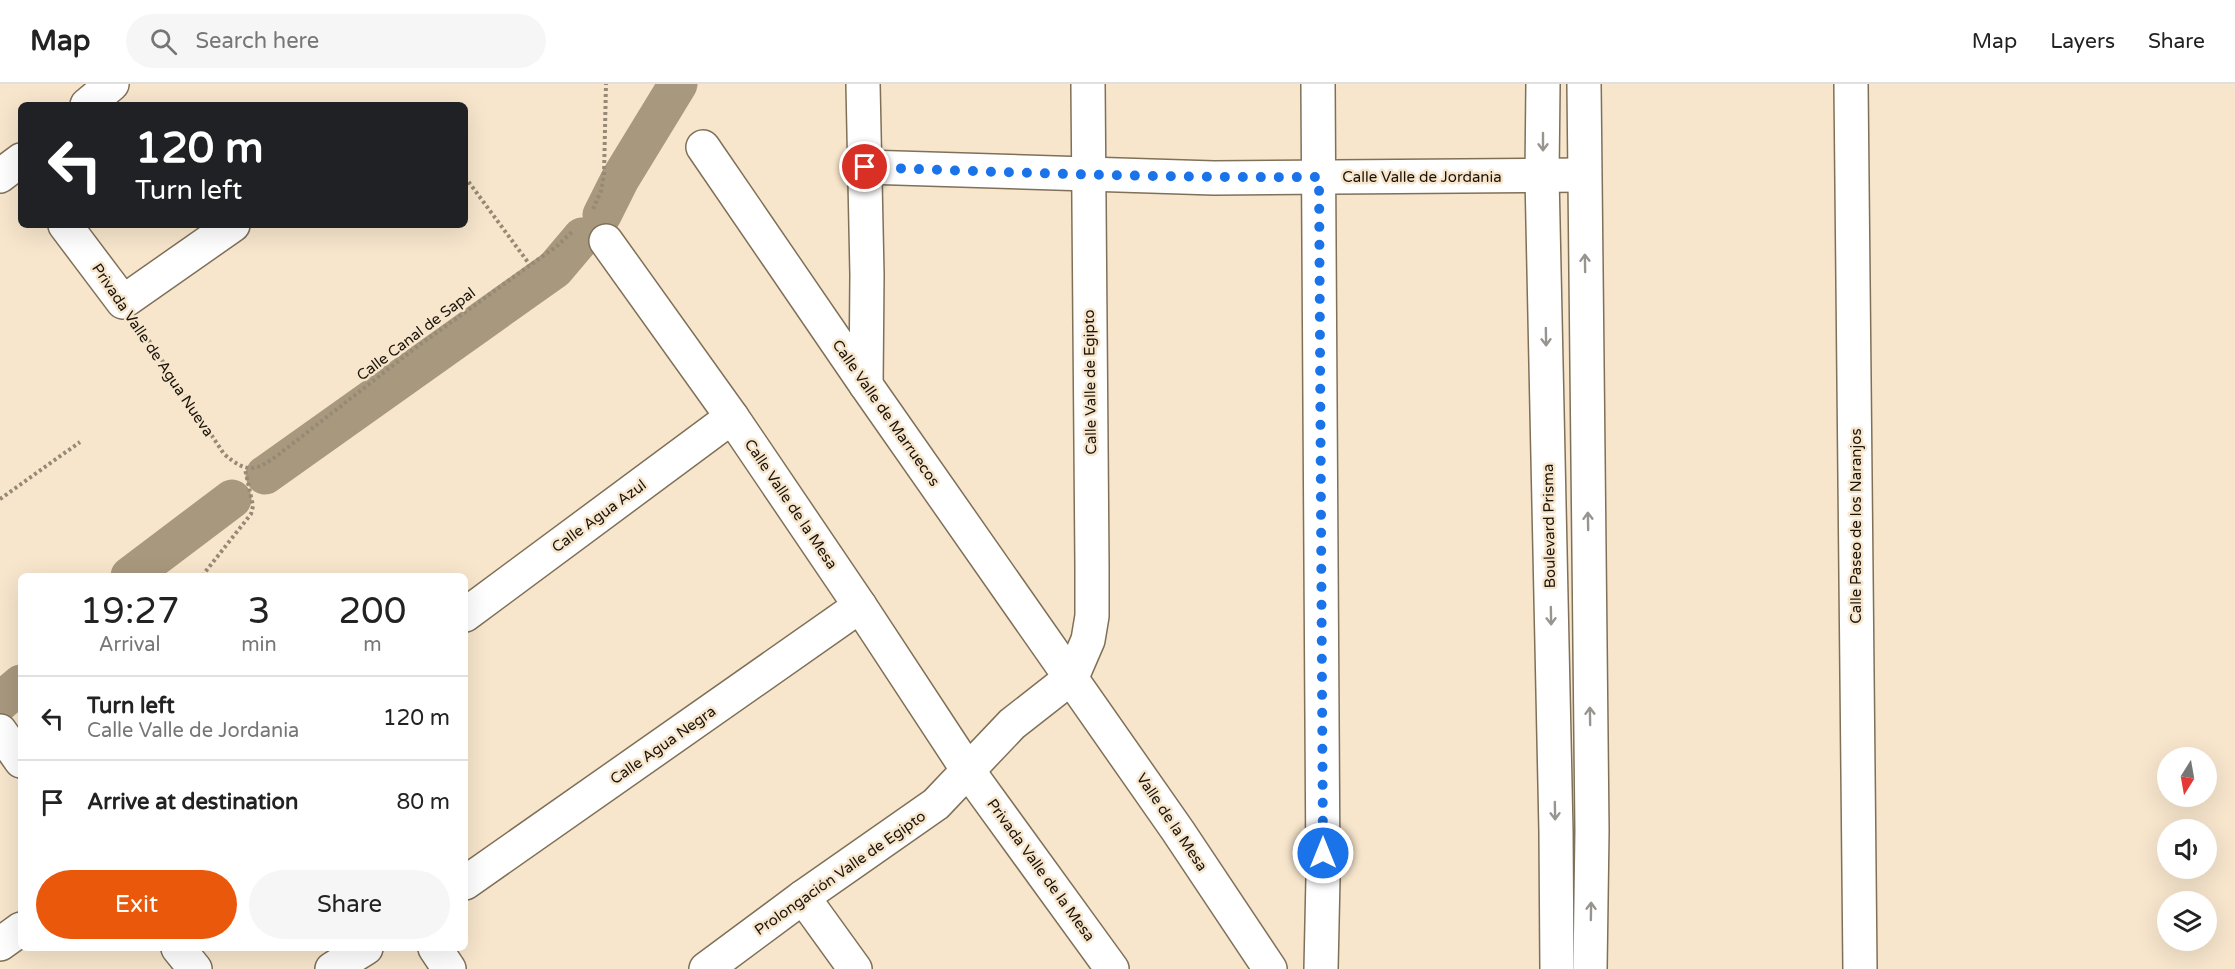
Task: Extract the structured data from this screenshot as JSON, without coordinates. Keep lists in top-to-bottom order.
{
  "streets": {
    "street": [
      "Calle Valle de Jordania",
      "Privada Valle de Agua Nueva",
      "Calle Valle de Egipto",
      "Calle Valle de Marruecos",
      "Calle Valle de la Mesa",
      "Calle Agua Azul",
      "Boulevard Prisma",
      "Calle Paseo de los Naranjos",
      "Calle Agua Negra",
      "Valle de la Mesa",
      "Privada Valle de la Mesa",
      "Prolongación Valle de Egipto"
    ],
    "path": ["Calle Canal de Sapal"]
  },
  "crossings": [
    ["Calle Valle de Jordania", "Calle Valle de Egipto"],
    ["Calle Valle de Jordania", "Boulevard Prisma"],
    ["Calle Canal de Sapal", "Privada Valle de Agua Nueva"],
    ["Calle Valle de Egipto", "Calle Valle de Marruecos"],
    ["Calle Valle de Egipto", "Valle de la Mesa"],
    ["Calle Valle de Egipto", "Prolongación Valle de Egipto"],
    ["Calle Valle de Marruecos", "Valle de la Mesa"],
    ["Calle Valle de Marruecos", "Prolongación Valle de Egipto"],
    ["Calle Valle de la Mesa", "Calle Agua Azul"],
    ["Calle Valle de la Mesa", "Calle Agua Negra"],
    ["Calle Valle de la Mesa", "Privada Valle de la Mesa"],
    ["Calle Valle de la Mesa", "Prolongación Valle de Egipto"],
    ["Valle de la Mesa", "Prolongación Valle de Egipto"],
    ["Privada Valle de la Mesa", "Prolongación Valle de Egipto"]
  ],
  "north": "bottom",
  "page": {
    "header": "Map",
    "search": "Search here",
    "nav": ["Map", "Layers", "Share"],
    "turn": ["120 m", "Turn left"],
    "eta": [
      "19:27",
      "Arrival",
      "3",
      "min",
      "200",
      "m"
    ],
    "list": [
      {
        "name": "Turn left",
        "note": "Calle Valle de Jordania",
        "value": "120 m"
      },
      {
        "name": "Arrive at destination",
        "value": "80 m"
      }
    ],
    "buttons": ["Exit", "Share"]
  }
}
